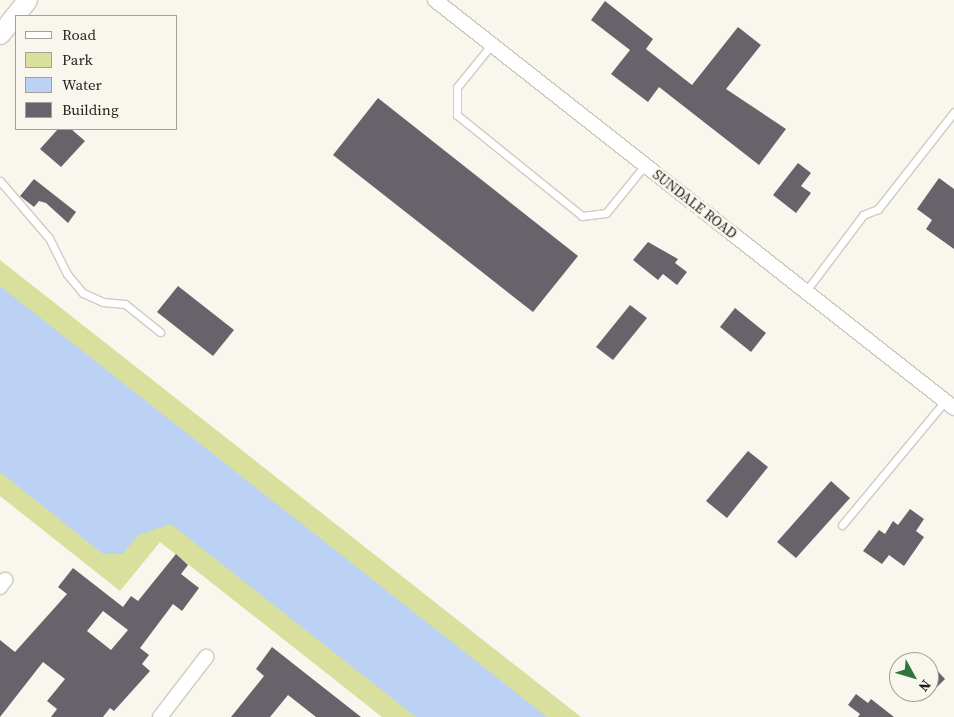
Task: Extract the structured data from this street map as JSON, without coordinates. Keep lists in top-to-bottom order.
{
  "streets": {
    "street": ["SUNDALE ROAD"]
  },
  "legend": [
    "Road",
    "Park",
    "Water",
    "Building"
  ],
  "north": "bottom right"
}
